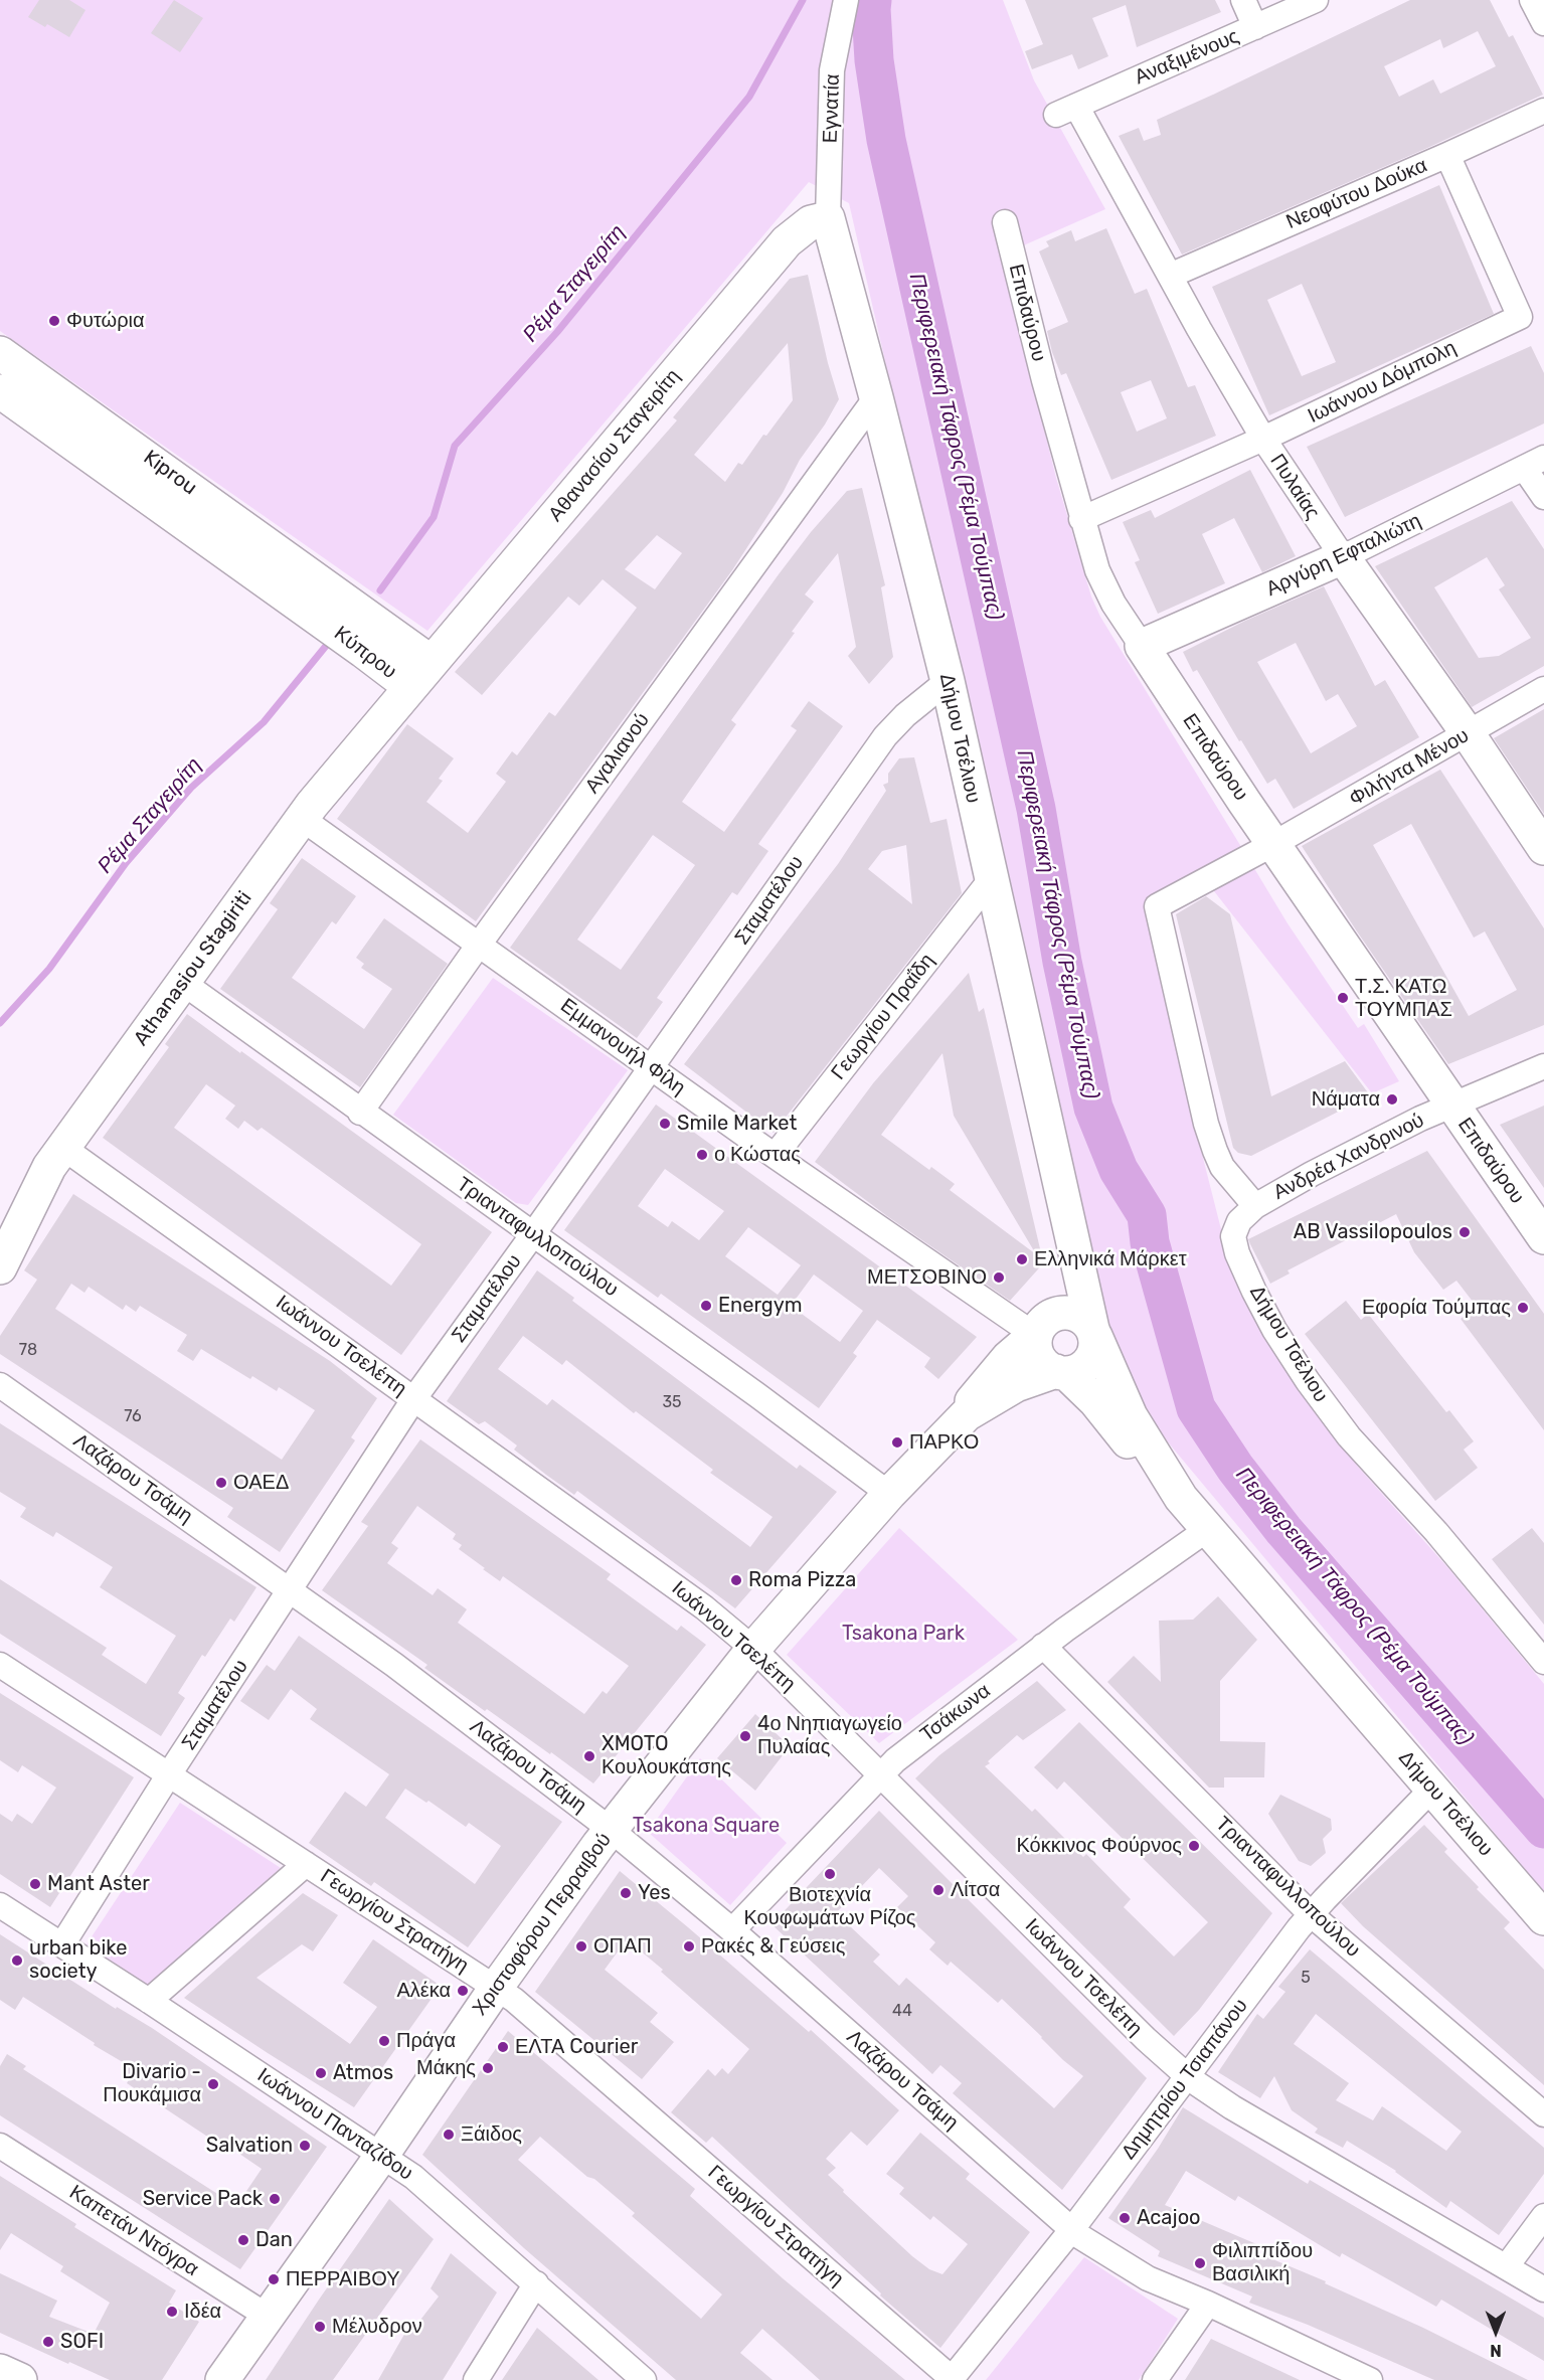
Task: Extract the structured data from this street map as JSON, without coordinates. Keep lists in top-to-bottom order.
{
  "streets": {
    "street": [
      "Αναξιμένους",
      "Εγνατία",
      "Νεοφύτου Δούκα",
      "Επιδαύρου",
      "Ιωάννου Δόμπολη",
      "Αθανασίου Σταγειρίτη",
      "Kiprou",
      "Πυλαίας",
      "Αργύρη Εφταλιώτη",
      "Κύπρου",
      "Δήμου Τσέλιου",
      "Αγαλιανού",
      "Φιλήντα Μένου",
      "Σταματέλου",
      "Athanasiou Stagiriti",
      "Γεωργίου Πραΐδη",
      "Εμμανουήλ Φίλη",
      "Ανδρέα Χανδρινού",
      "Τριανταφυλλοπούλου",
      "Ιωάννου Τσελέπη",
      "Λαζάρου Τσάμη",
      "Τσάκωνα",
      "Γεωργίου Στρατήγη",
      "Χριστοφόρου Περραιβού",
      "Δημητρίου Τσιαπάνου",
      "Ιωάννου Πανταζίδου",
      "Καπετάν Ντόγρα"
    ]
  },
  "crossings": [
    ["Αναξιμένους", "Πυλαίας"],
    ["Εγνατία", "Αθανασίου Σταγειρίτη"],
    ["Εγνατία", "Δήμου Τσέλιου"],
    ["Νεοφύτου Δούκα", "Ιωάννου Δόμπολη"],
    ["Νεοφύτου Δούκα", "Πυλαίας"],
    ["Επιδαύρου", "Ιωάννου Δόμπολη"],
    ["Επιδαύρου", "Αργύρη Εφταλιώτη"],
    ["Επιδαύρου", "Φιλήντα Μένου"],
    ["Επιδαύρου", "Ανδρέα Χανδρινού"],
    ["Ιωάννου Δόμπολη", "Πυλαίας"],
    ["Αθανασίου Σταγειρίτη", "Κύπρου"],
    ["Αθανασίου Σταγειρίτη", "Δήμου Τσέλιου"],
    ["Αθανασίου Σταγειρίτη", "Athanasiou Stagiriti"],
    ["Kiprou", "Κύπρου"],
    ["Πυλαίας", "Αργύρη Εφταλιώτη"],
    ["Πυλαίας", "Φιλήντα Μένου"],
    ["Κύπρου", "Athanasiou Stagiriti"],
    ["Δήμου Τσέλιου", "Αγαλιανού"],
    ["Δήμου Τσέλιου", "Φιλήντα Μένου"],
    ["Δήμου Τσέλιου", "Σταματέλου"],
    ["Δήμου Τσέλιου", "Γεωργίου Πραΐδη"],
    ["Δήμου Τσέλιου", "Εμμανουήλ Φίλη"],
    ["Δήμου Τσέλιου", "Ανδρέα Χανδρινού"],
    ["Δήμου Τσέλιου", "Τσάκωνα"],
    ["Δήμου Τσέλιου", "Χριστοφόρου Περραιβού"],
    ["Δήμου Τσέλιου", "Δημητρίου Τσιαπάνου"],
    ["Αγαλιανού", "Εμμανουήλ Φίλη"],
    ["Αγαλιανού", "Τριανταφυλλοπούλου"],
    ["Φιλήντα Μένου", "Ανδρέα Χανδρινού"],
    ["Σταματέλου", "Εμμανουήλ Φίλη"],
    ["Σταματέλου", "Τριανταφυλλοπούλου"],
    ["Σταματέλου", "Ιωάννου Τσελέπη"],
    ["Σταματέλου", "Λαζάρου Τσάμη"],
    ["Σταματέλου", "Γεωργίου Στρατήγη"],
    ["Σταματέλου", "Ιωάννου Πανταζίδου"],
    ["Athanasiou Stagiriti", "Εμμανουήλ Φίλη"],
    ["Athanasiou Stagiriti", "Τριανταφυλλοπούλου"],
    ["Athanasiou Stagiriti", "Ιωάννου Τσελέπη"],
    ["Γεωργίου Πραΐδη", "Εμμανουήλ Φίλη"],
    ["Εμμανουήλ Φίλη", "Χριστοφόρου Περραιβού"],
    ["Τριανταφυλλοπούλου", "Τσάκωνα"],
    ["Τριανταφυλλοπούλου", "Χριστοφόρου Περραιβού"],
    ["Τριανταφυλλοπούλου", "Δημητρίου Τσιαπάνου"],
    ["Ιωάννου Τσελέπη", "Τσάκωνα"],
    ["Ιωάννου Τσελέπη", "Χριστοφόρου Περραιβού"],
    ["Ιωάννου Τσελέπη", "Δημητρίου Τσιαπάνου"],
    ["Λαζάρου Τσάμη", "Τσάκωνα"],
    ["Λαζάρου Τσάμη", "Χριστοφόρου Περραιβού"],
    ["Λαζάρου Τσάμη", "Δημητρίου Τσιαπάνου"],
    ["Γεωργίου Στρατήγη", "Χριστοφόρου Περραιβού"],
    ["Γεωργίου Στρατήγη", "Δημητρίου Τσιαπάνου"],
    ["Χριστοφόρου Περραιβού", "Ιωάννου Πανταζίδου"],
    ["Χριστοφόρου Περραιβού", "Καπετάν Ντόγρα"]
  ],
  "water": ["Ρέμα Σταγειρίτη", "Περιφερειακή Τάφρος (Ρέμα Τούμπας)"],
  "parks": ["Tsakona Park", "Tsakona Square"],
  "places": [
    "Φυτώρια",
    "Τ.Σ. ΚΑΤΩ ΤΟΥΜΠΑΣ",
    "Νάματα",
    "Smile Market",
    "ο Κώστας",
    "AB Vassilopoulos",
    "Ελληνικά Μάρκετ",
    "ΜΕΤΣΟΒΙΝΟ",
    "Energym",
    "Εφορία Τούμπας",
    "ΠΑΡΚΟ",
    "ΟΑΕΔ",
    "Roma Pizza",
    "4ο Νηπιαγωγείο Πυλαίας",
    "XMOTO Κουλουκάτσης",
    "Κόκκινος Φούρνος",
    "Βιοτεχνία Κουφωμάτων Ρίζος",
    "Mant Aster",
    "Λίτσα",
    "Yes",
    "ΟΠΑΠ",
    "Ρακές & Γεύσεις",
    "urban bike society",
    "Αλέκα",
    "Πράγα",
    "ΕΛΤΑ Courier",
    "Μάκης",
    "Atmos",
    "Divario - Πουκάμισα",
    "Ξάιδος",
    "Salvation",
    "Service Pack",
    "Acajoo",
    "Dan",
    "Φιλιππίδου Βασιλική",
    "ΠΕΡΡΑΙΒΟΥ",
    "Ιδέα",
    "Μέλυδρον",
    "SOFI"
  ],
  "house_numbers": [
    "78",
    "35",
    "76",
    "5",
    "44"
  ],
  "north": "bottom"
}
